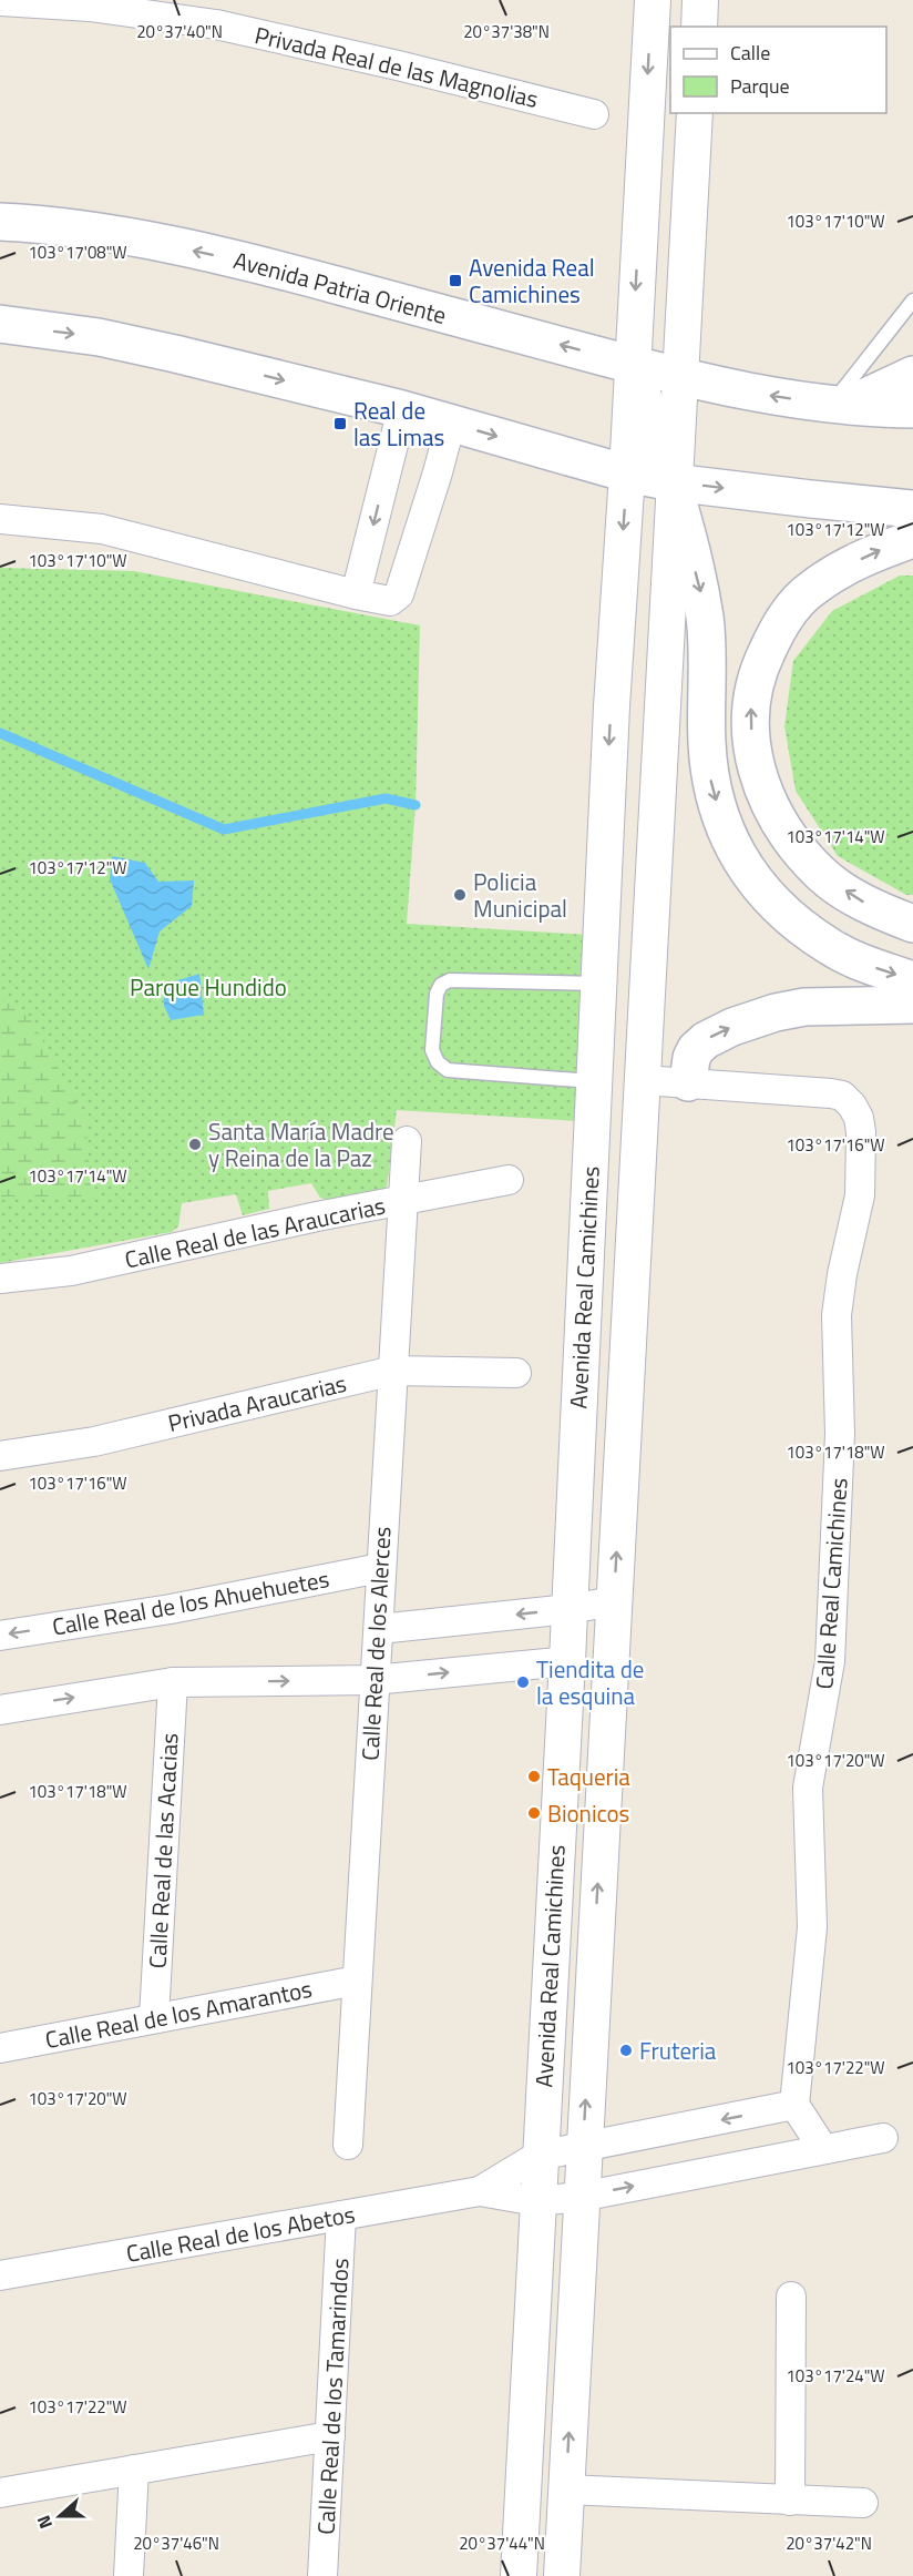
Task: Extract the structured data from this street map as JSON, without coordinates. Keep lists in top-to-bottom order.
{
  "streets": {
    "main road": ["Avenida Patria Oriente"],
    "street": [
      "Privada Real de las Magnolias",
      "Calle Real de las Araucarias",
      "Avenida Real Camichines",
      "Privada Araucarias",
      "Calle Real Camichines",
      "Calle Real de los Ahuehuetes",
      "Calle Real de los Alerces",
      "Calle Real de las Acacias",
      "Calle Real de los Amarantos",
      "Calle Real de los Abetos",
      "Calle Real de los Tamarindos"
    ]
  },
  "crossings": [
    ["Avenida Patria Oriente", "Avenida Real Camichines"],
    ["Calle Real de las Araucarias", "Calle Real de los Alerces"],
    ["Avenida Real Camichines", "Calle Real Camichines"],
    ["Avenida Real Camichines", "Calle Real de los Abetos"],
    ["Privada Araucarias", "Calle Real de los Alerces"],
    ["Calle Real Camichines", "Calle Real de los Abetos"],
    ["Calle Real de los Ahuehuetes", "Calle Real de los Alerces"],
    ["Calle Real de los Alerces", "Calle Real de los Amarantos"],
    ["Calle Real de las Acacias", "Calle Real de los Amarantos"],
    ["Calle Real de los Abetos", "Calle Real de los Tamarindos"]
  ],
  "parks": ["Parque Hundido"],
  "places": {
    "transit": ["Avenida Real Camichines", "Real de las Limas"],
    "other": [
      "Policia Municipal",
      "Santa María Madre y Reina de la Paz",
      "Tiendita de la esquina",
      "Taqueria",
      "Bionicos",
      "Fruteria"
    ]
  },
  "legend": ["Calle", "Parque"],
  "north": "left",
  "coordinates": [
    "20°37'40\"N",
    "20°37'38\"N",
    "103°17'10\"W",
    "103°17'08\"W",
    "103°17'12\"W",
    "103°17'14\"W",
    "103°17'16\"W",
    "103°17'18\"W",
    "103°17'20\"W",
    "103°17'22\"W",
    "103°17'24\"W",
    "20°37'46\"N",
    "20°37'44\"N",
    "20°37'42\"N"
  ]
}
